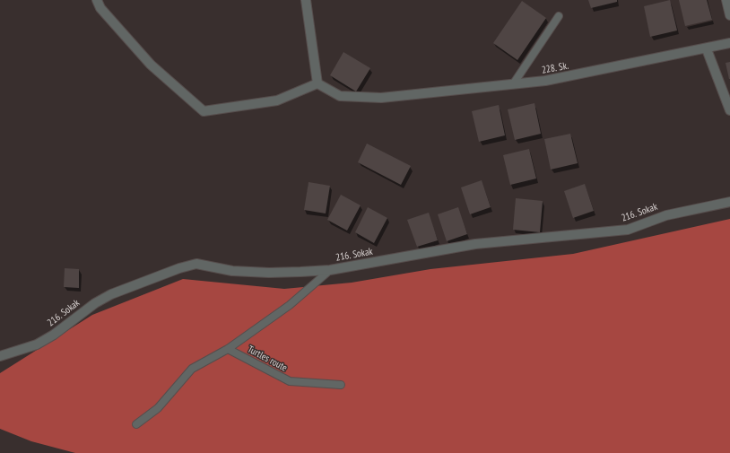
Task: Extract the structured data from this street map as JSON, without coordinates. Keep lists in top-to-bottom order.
{
  "streets": {
    "street": ["228. Sk.", "216. Sokak"],
    "lane": ["Turtles route"]
  }
}
